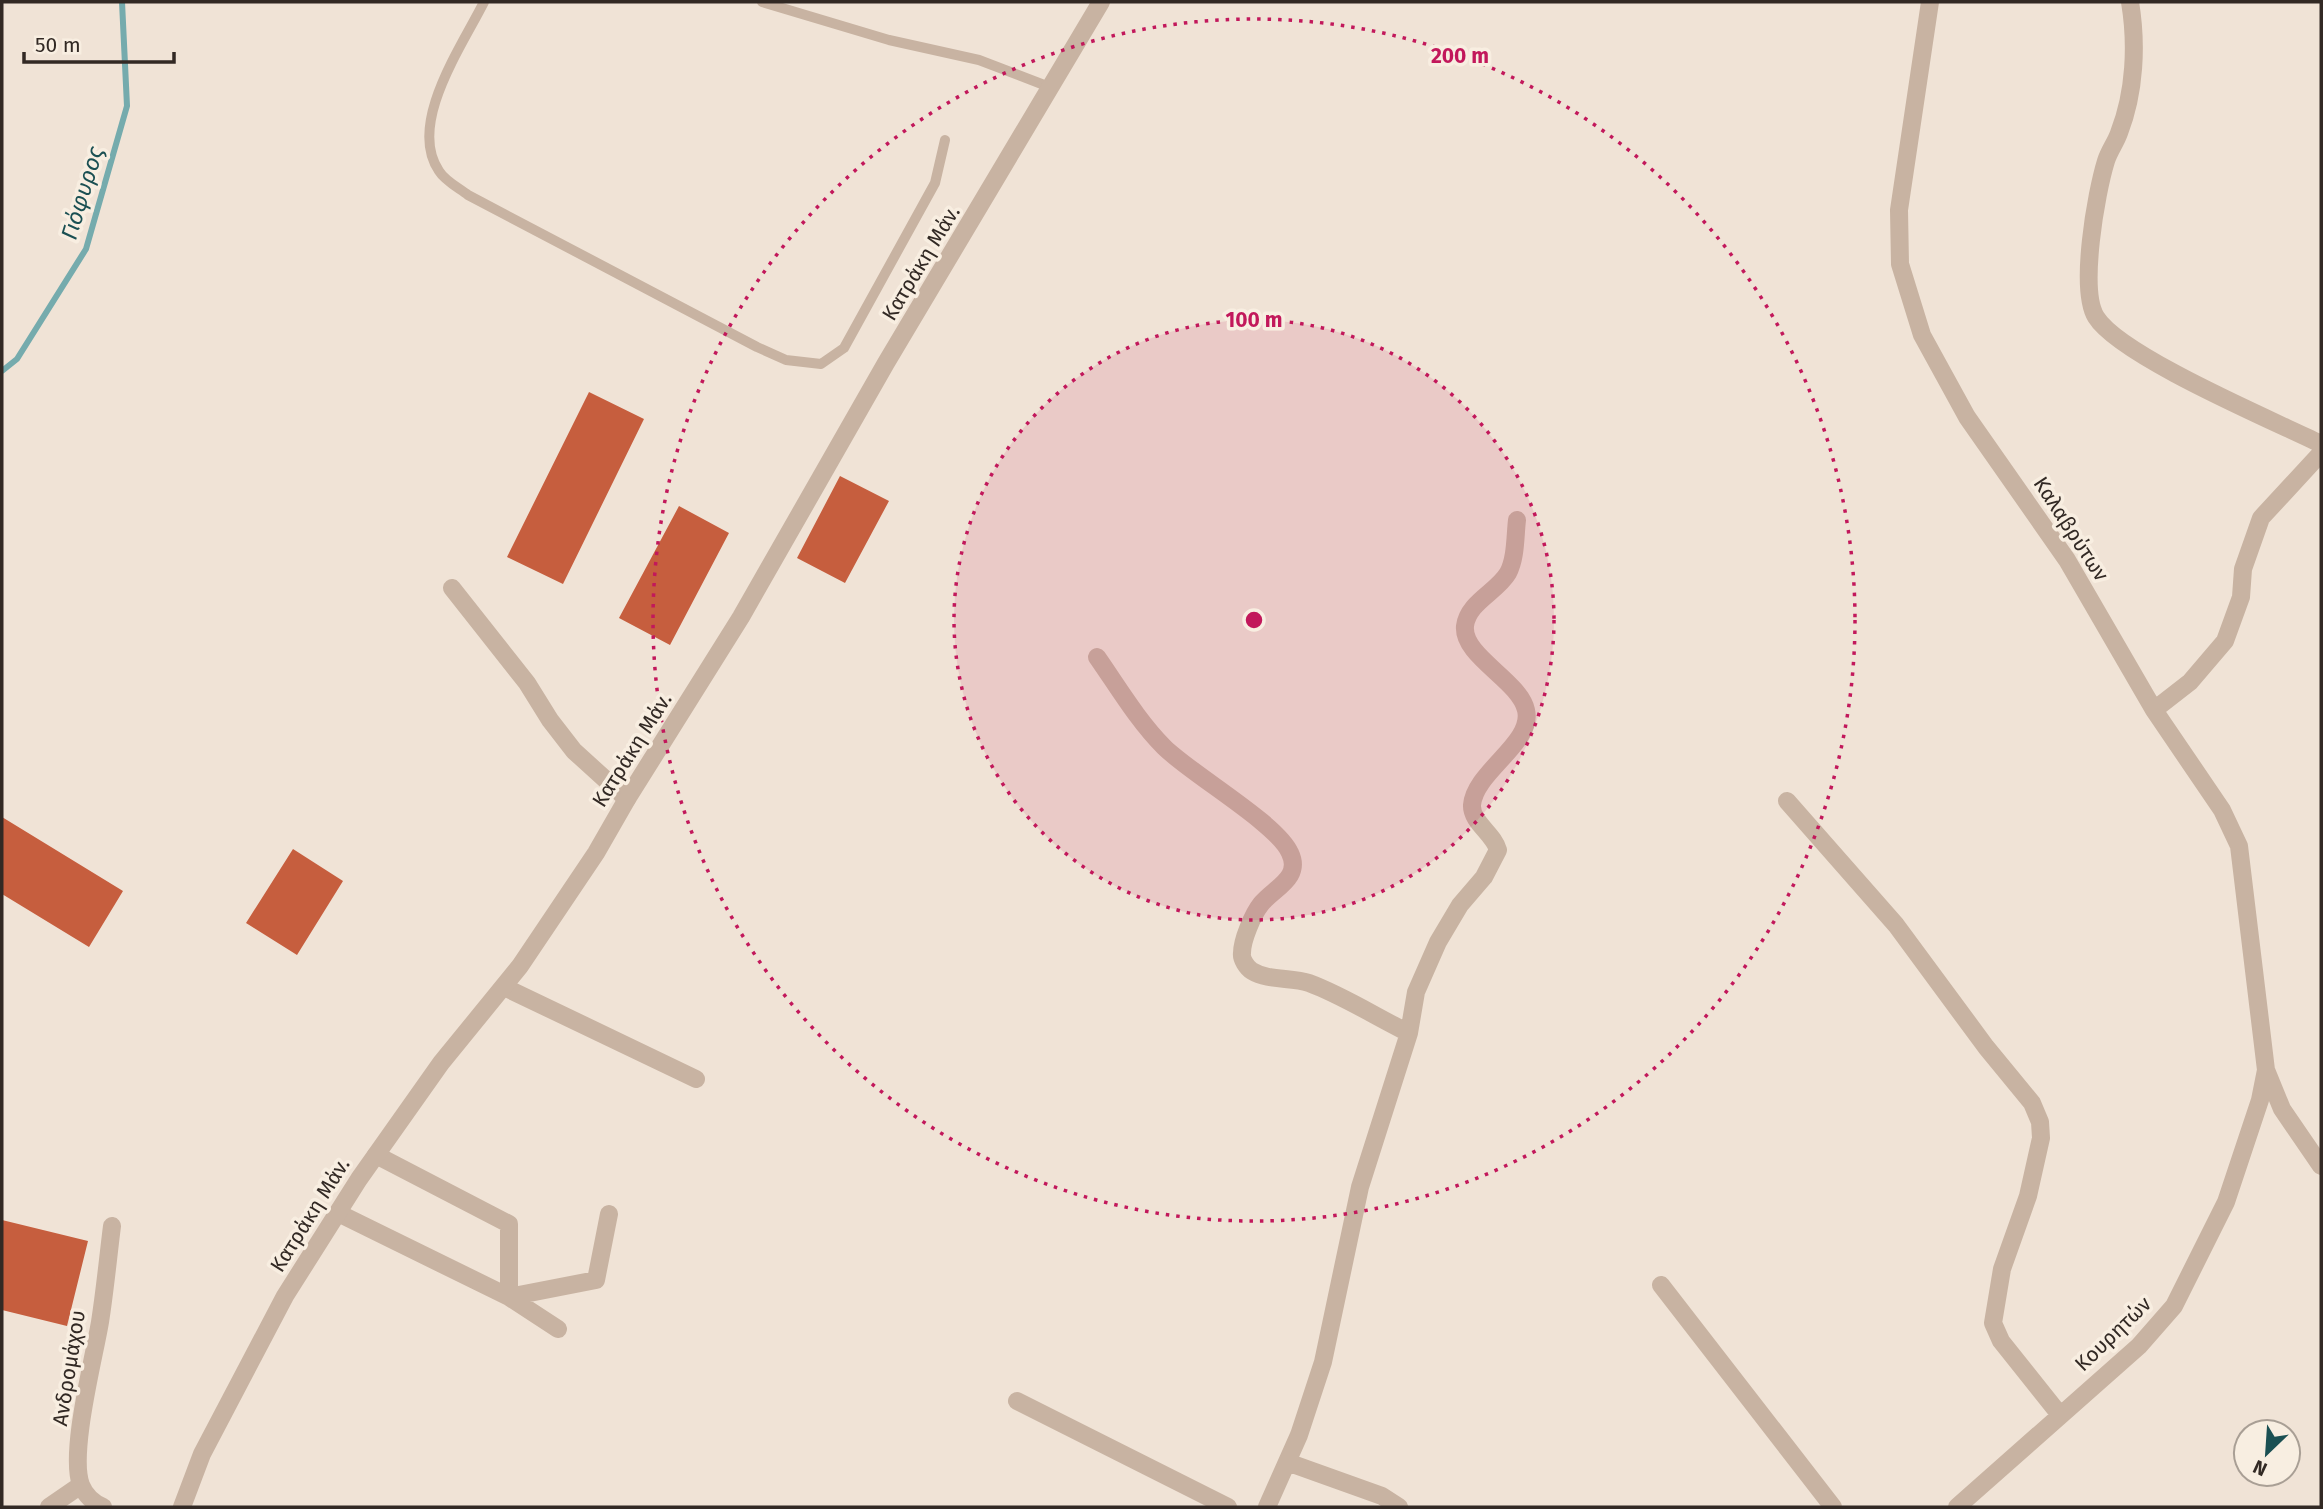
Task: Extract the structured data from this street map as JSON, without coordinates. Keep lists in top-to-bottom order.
{
  "streets": {
    "street": [
      "Κατράκη Μάν.",
      "Καλαβρύτων",
      "Κουρητών",
      "Ανδρομάχου"
    ]
  },
  "crossings": [
    ["Καλαβρύτων", "Κουρητών"]
  ],
  "water": ["Γιόφυρος"],
  "scale_bar": "50 m",
  "north": "bottom left",
  "rings": ["200 m", "100 m"]
}
